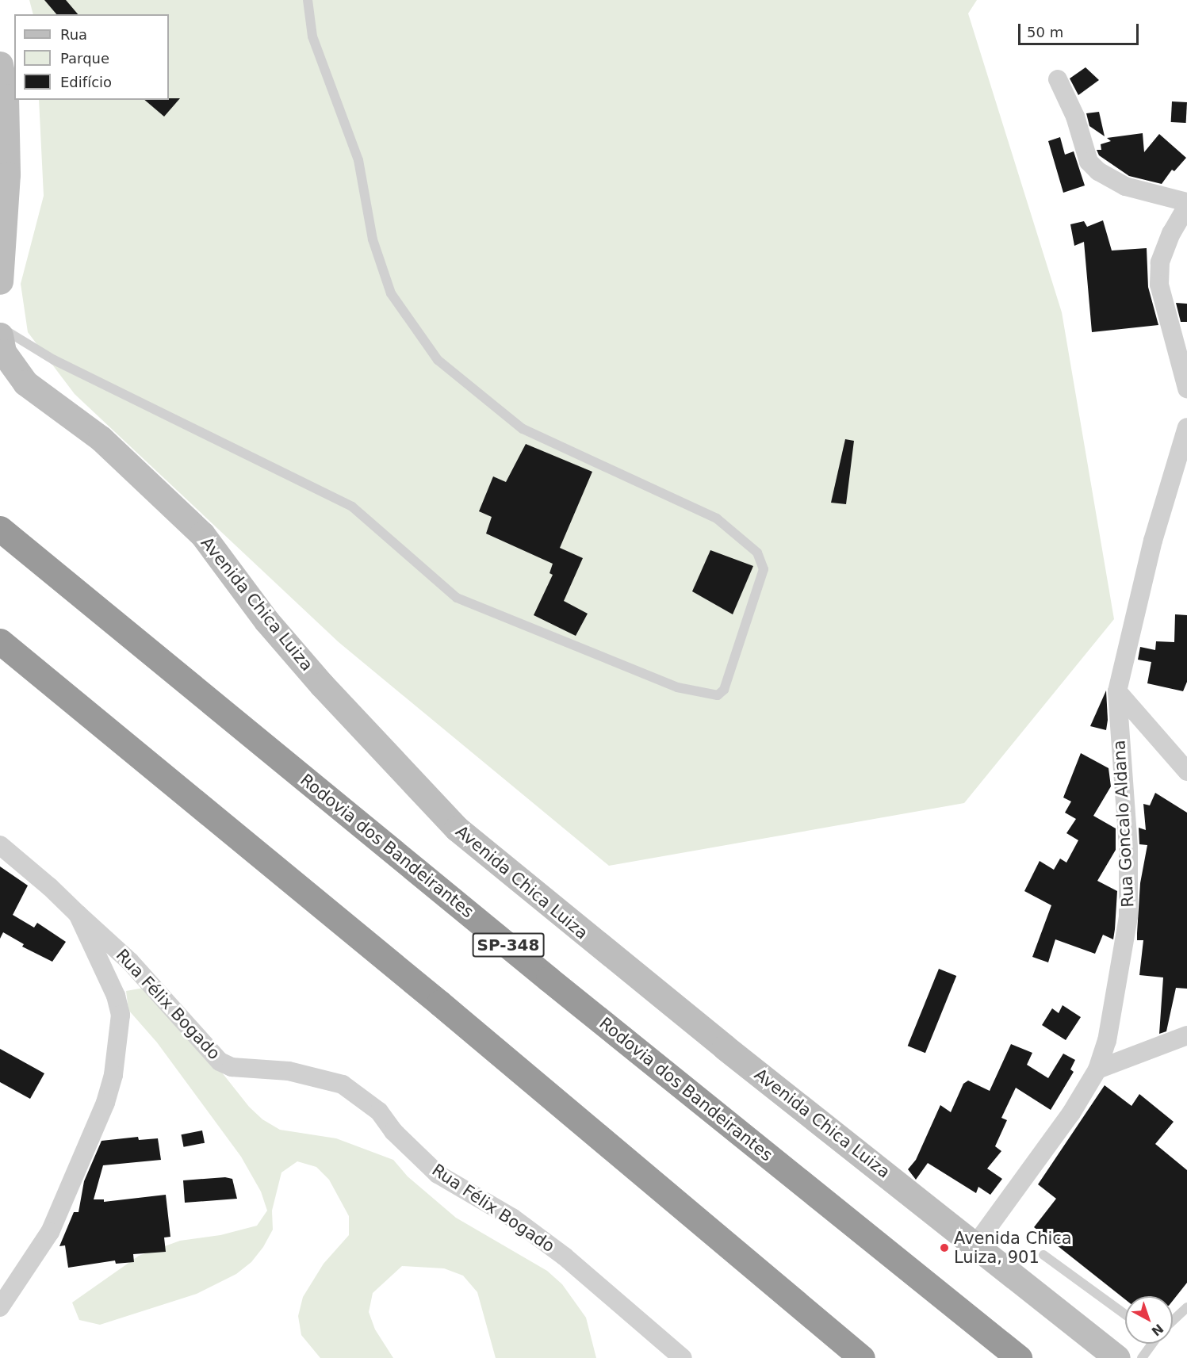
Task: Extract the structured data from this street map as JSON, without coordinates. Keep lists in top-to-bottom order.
{
  "streets": {
    "highway": ["Rodovia dos Bandeirantes", "SP-348"],
    "main road": ["Avenida Chica Luiza"],
    "street": ["Rua Goncalo Aldana", "Rua Félix Bogado"]
  },
  "crossings": [
    ["Avenida Chica Luiza", "Rua Goncalo Aldana"]
  ],
  "places": ["Avenida Chica Luiza, 901"],
  "legend": ["Rua", "Parque", "Edifício"],
  "scale_bar": "50 m",
  "north": "bottom right"
}
